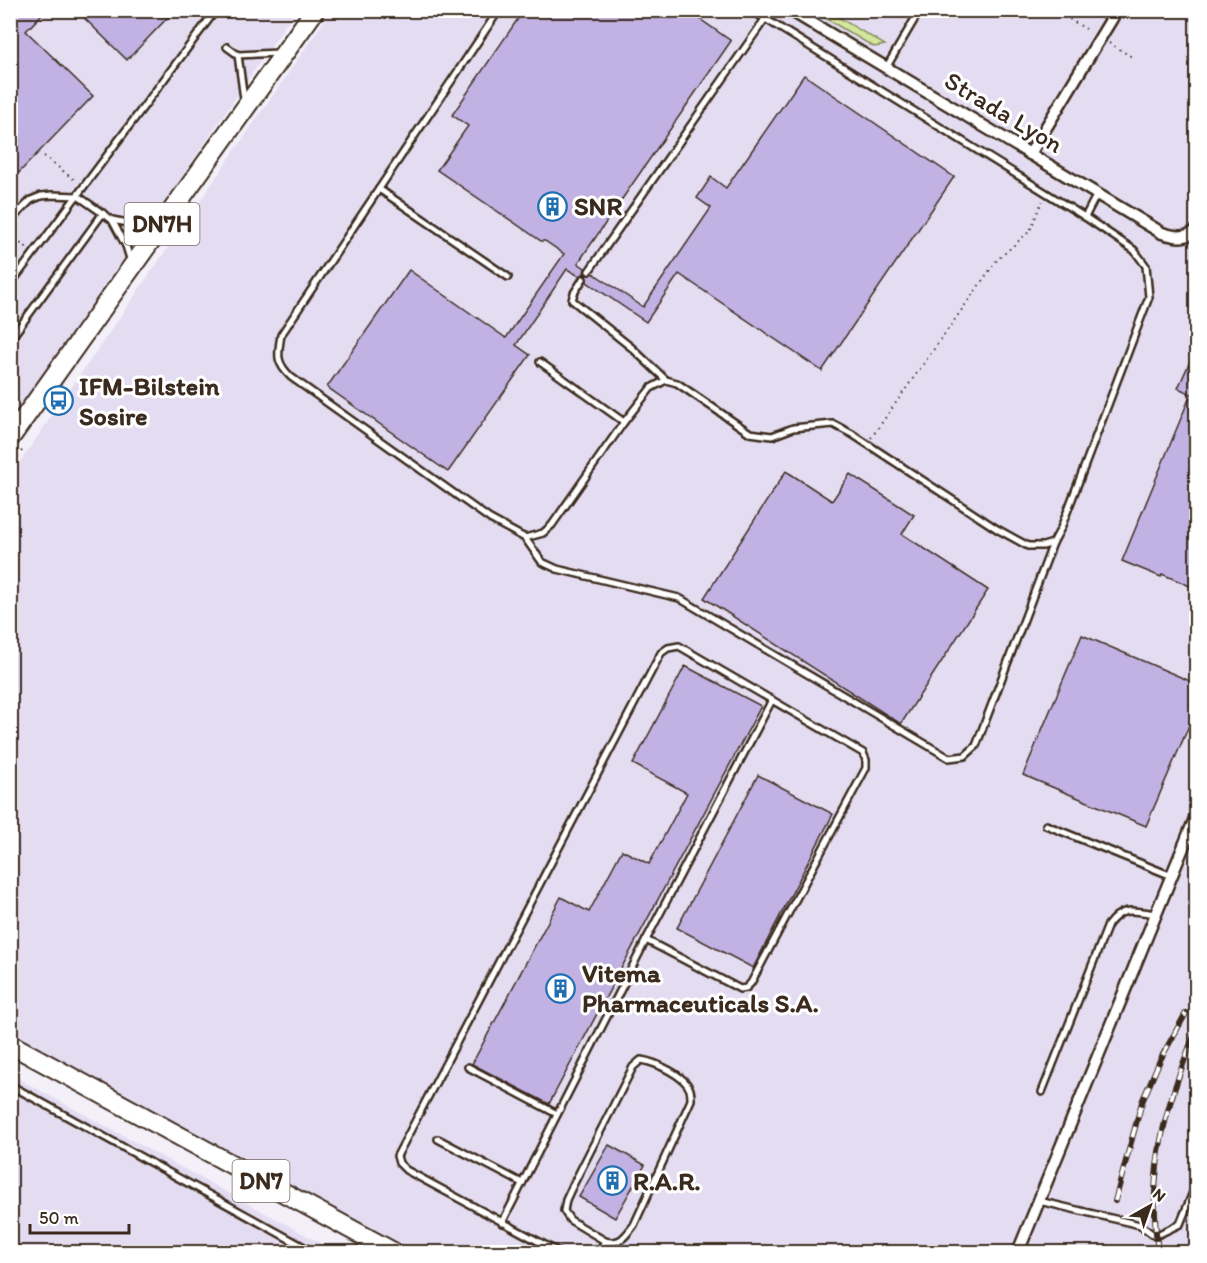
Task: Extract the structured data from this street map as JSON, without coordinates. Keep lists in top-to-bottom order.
{
  "streets": {
    "main road": ["DN7H", "DN7"],
    "street": ["Strada Lyon"]
  },
  "places": {
    "building": ["SNR", "Vitema Pharmaceuticals S.A.", "R.A.R."],
    "bus stop": ["IFM-Bilstein Sosire"]
  },
  "scale_bar": "50 m",
  "north": "top right"
}
